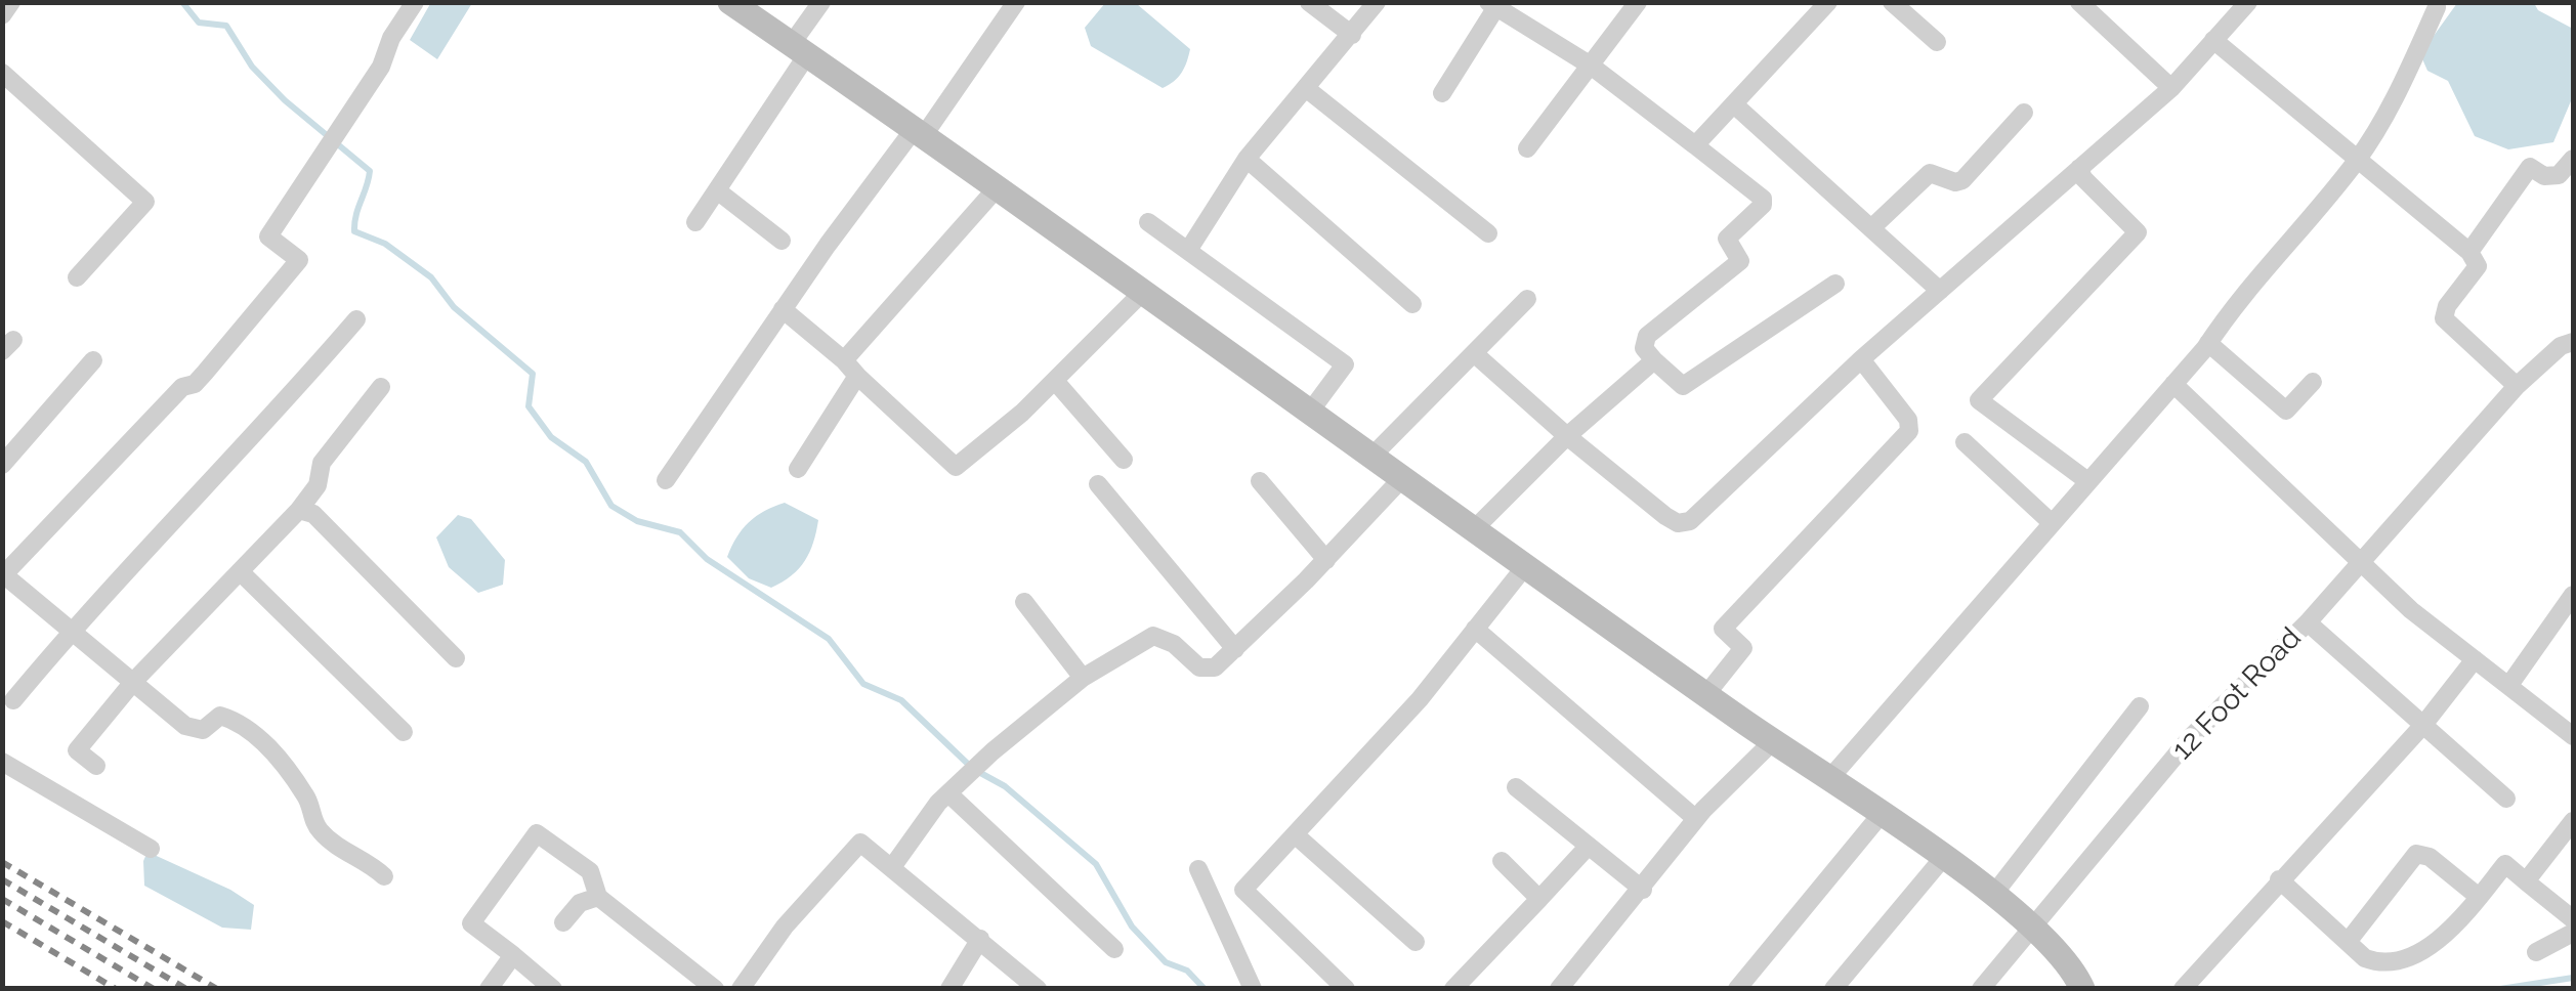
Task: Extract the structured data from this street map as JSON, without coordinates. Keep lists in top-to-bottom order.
{
  "streets": {
    "street": ["12 Foot Road"]
  }
}
